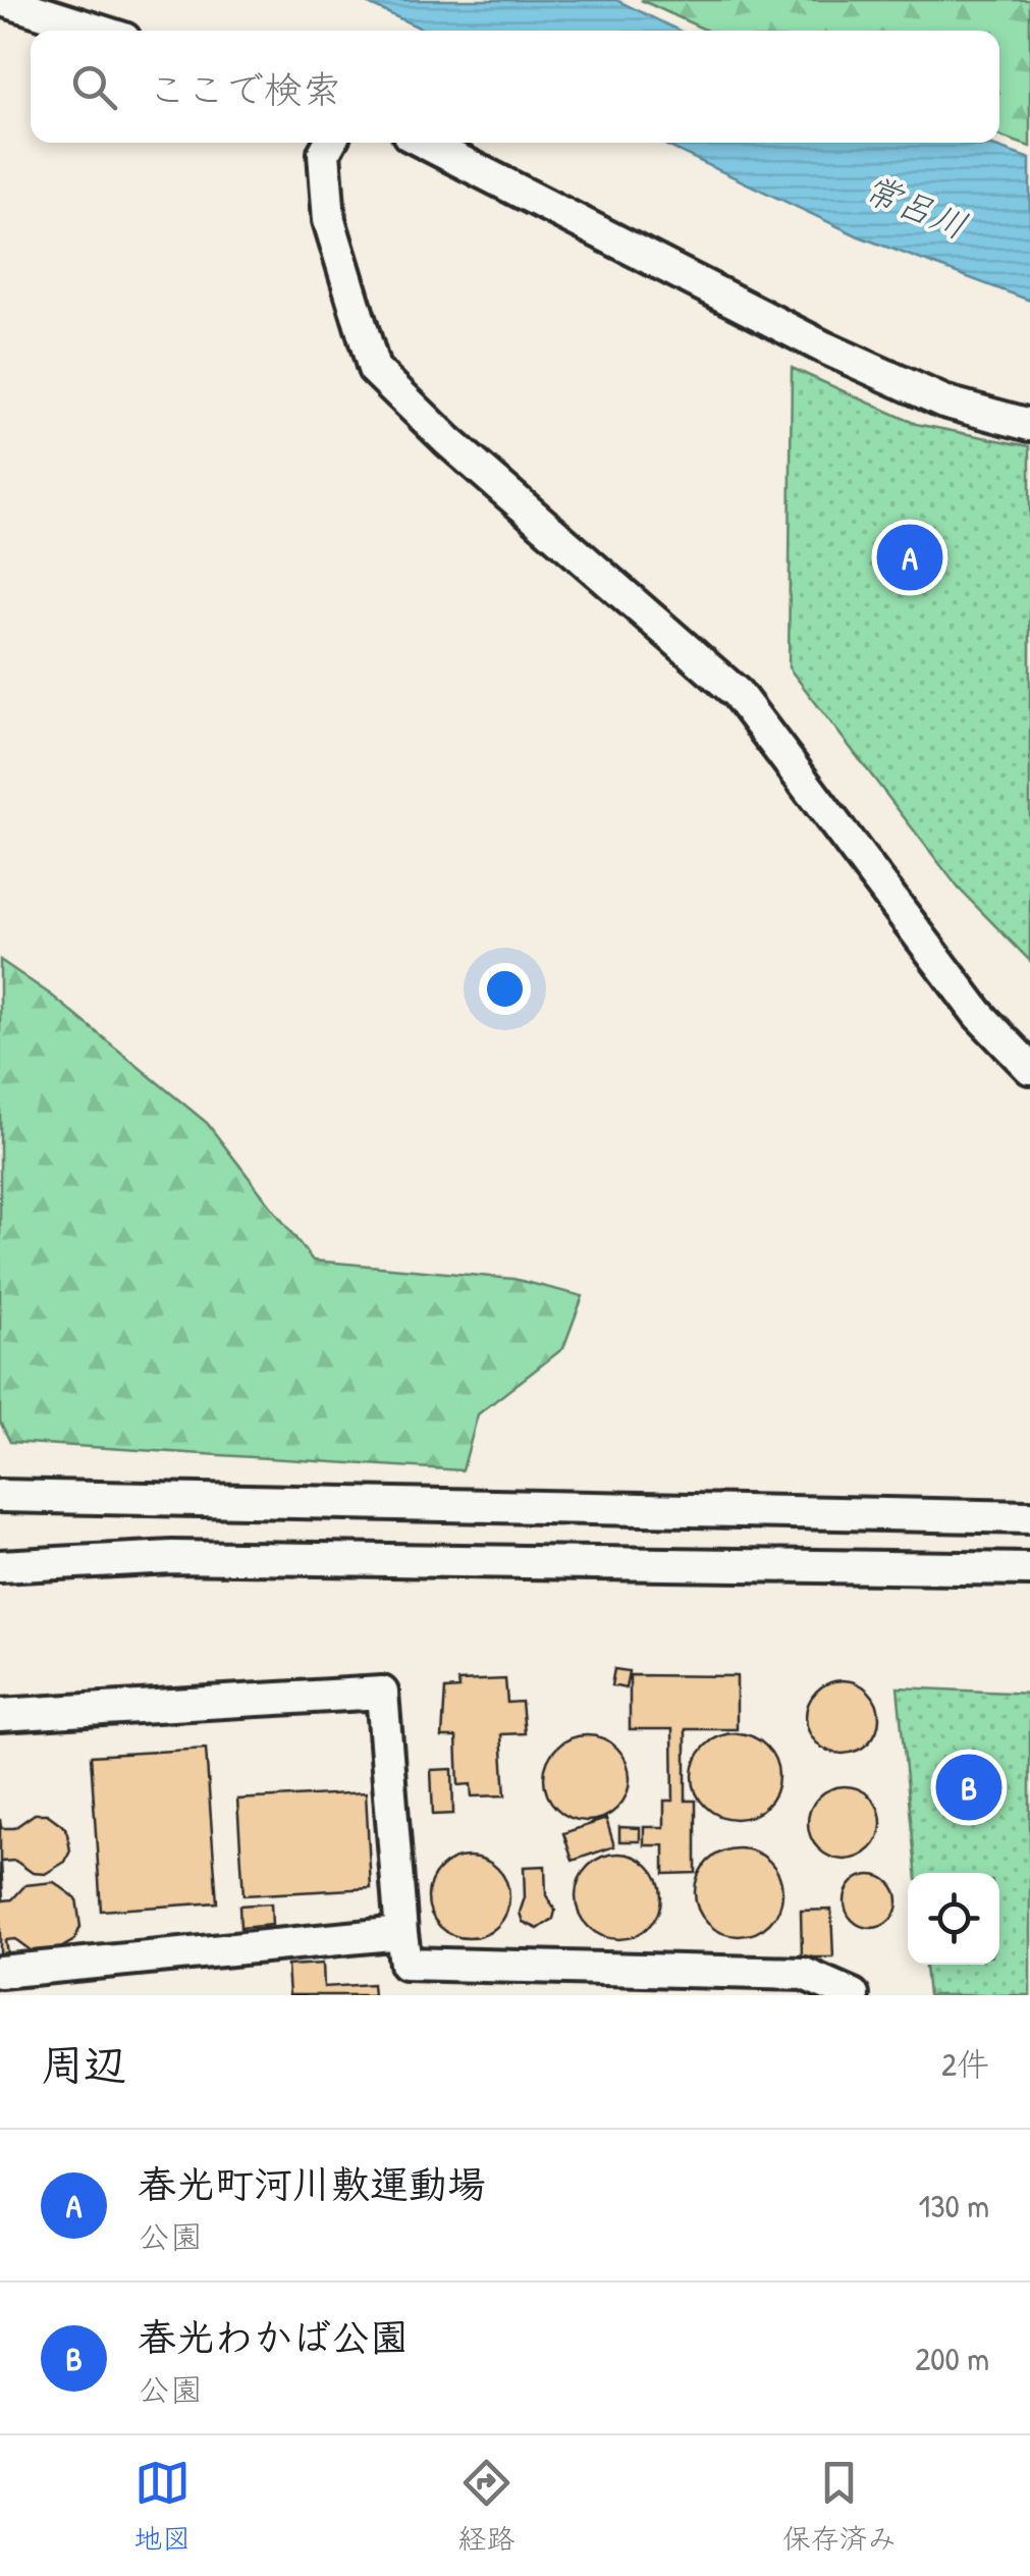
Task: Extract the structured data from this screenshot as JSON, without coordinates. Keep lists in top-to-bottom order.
{
  "water": ["常呂川"],
  "page": {
    "search": "ここで検索",
    "pins": ["A", "B"],
    "heading": ["周辺", "2件"],
    "list": [
      {
        "mark": "A",
        "name": "春光町河川敷運動場",
        "note": "公園",
        "value": "130 m"
      },
      {
        "mark": "B",
        "name": "春光わかば公園",
        "note": "公園",
        "value": "200 m"
      }
    ],
    "nav": ["地図", "経路", "保存済み"]
  }
}
